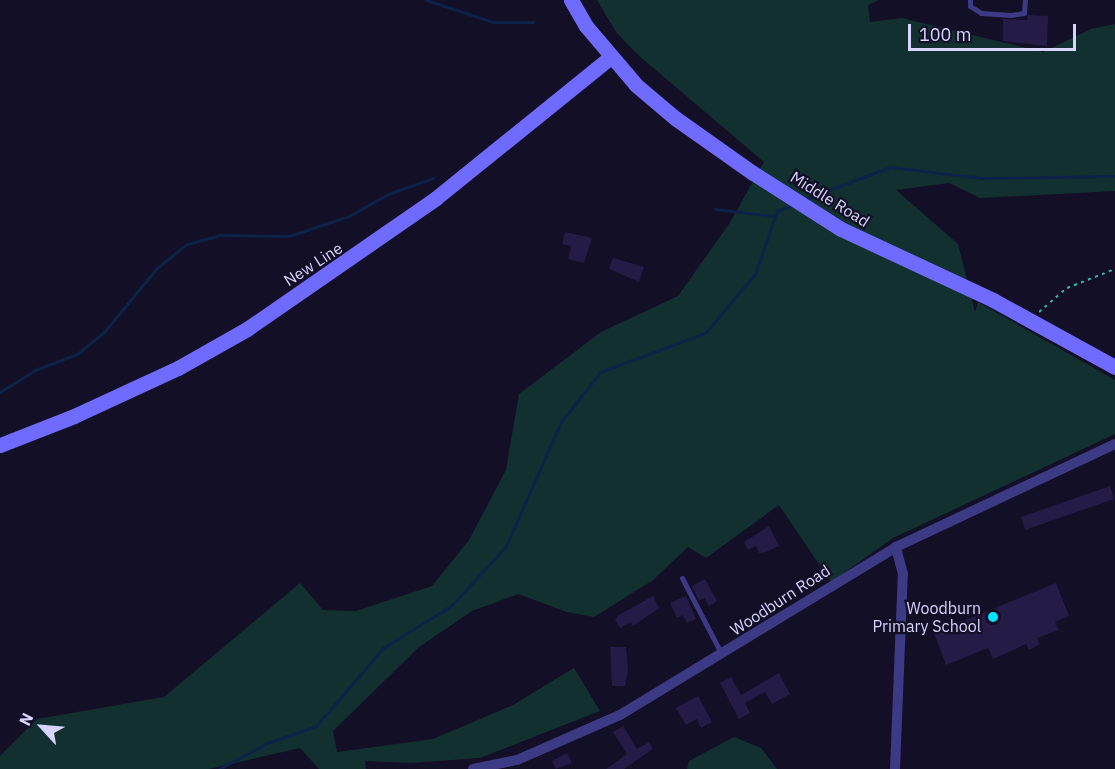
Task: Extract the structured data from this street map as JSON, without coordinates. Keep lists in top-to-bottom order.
{
  "streets": {
    "main road": ["Middle Road", "New Line"],
    "street": ["Woodburn Road"]
  },
  "crossings": [
    ["Middle Road", "New Line"]
  ],
  "places": ["Woodburn Primary School"],
  "scale_bar": "100 m",
  "north": "top left"
}
